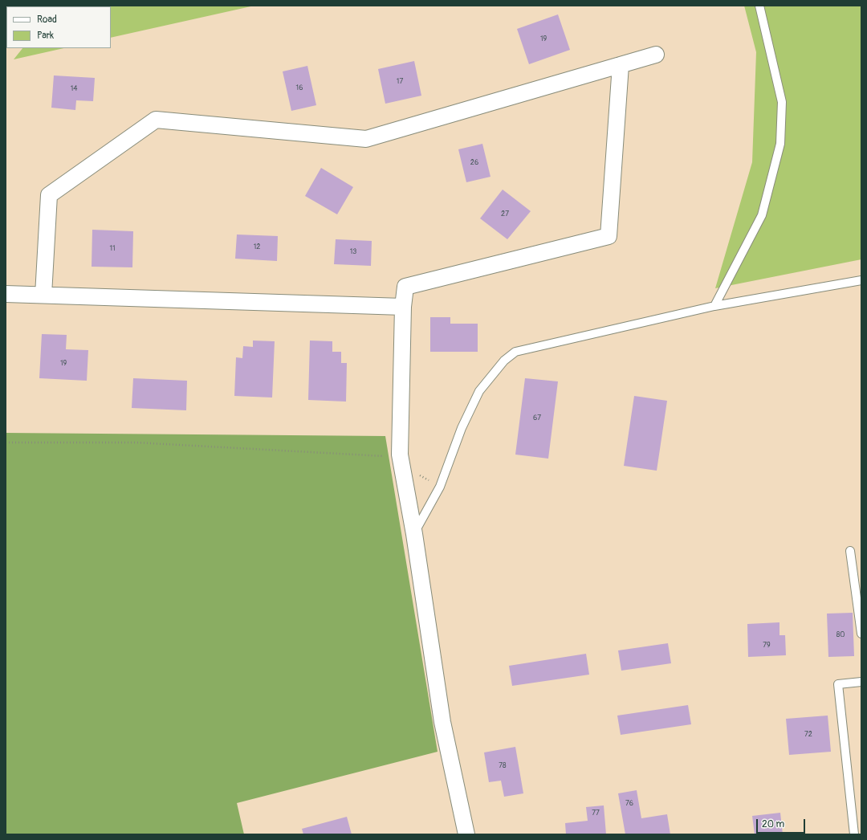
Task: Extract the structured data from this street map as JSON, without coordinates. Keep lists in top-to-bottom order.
{
  "house_numbers": [
    "19",
    "17",
    "16",
    "14",
    "26",
    "27",
    "12",
    "11",
    "13",
    "19",
    "67",
    "80",
    "79",
    "72",
    "78",
    "76",
    "77"
  ],
  "legend": ["Road", "Park"],
  "scale_bar": "20 m"
}
